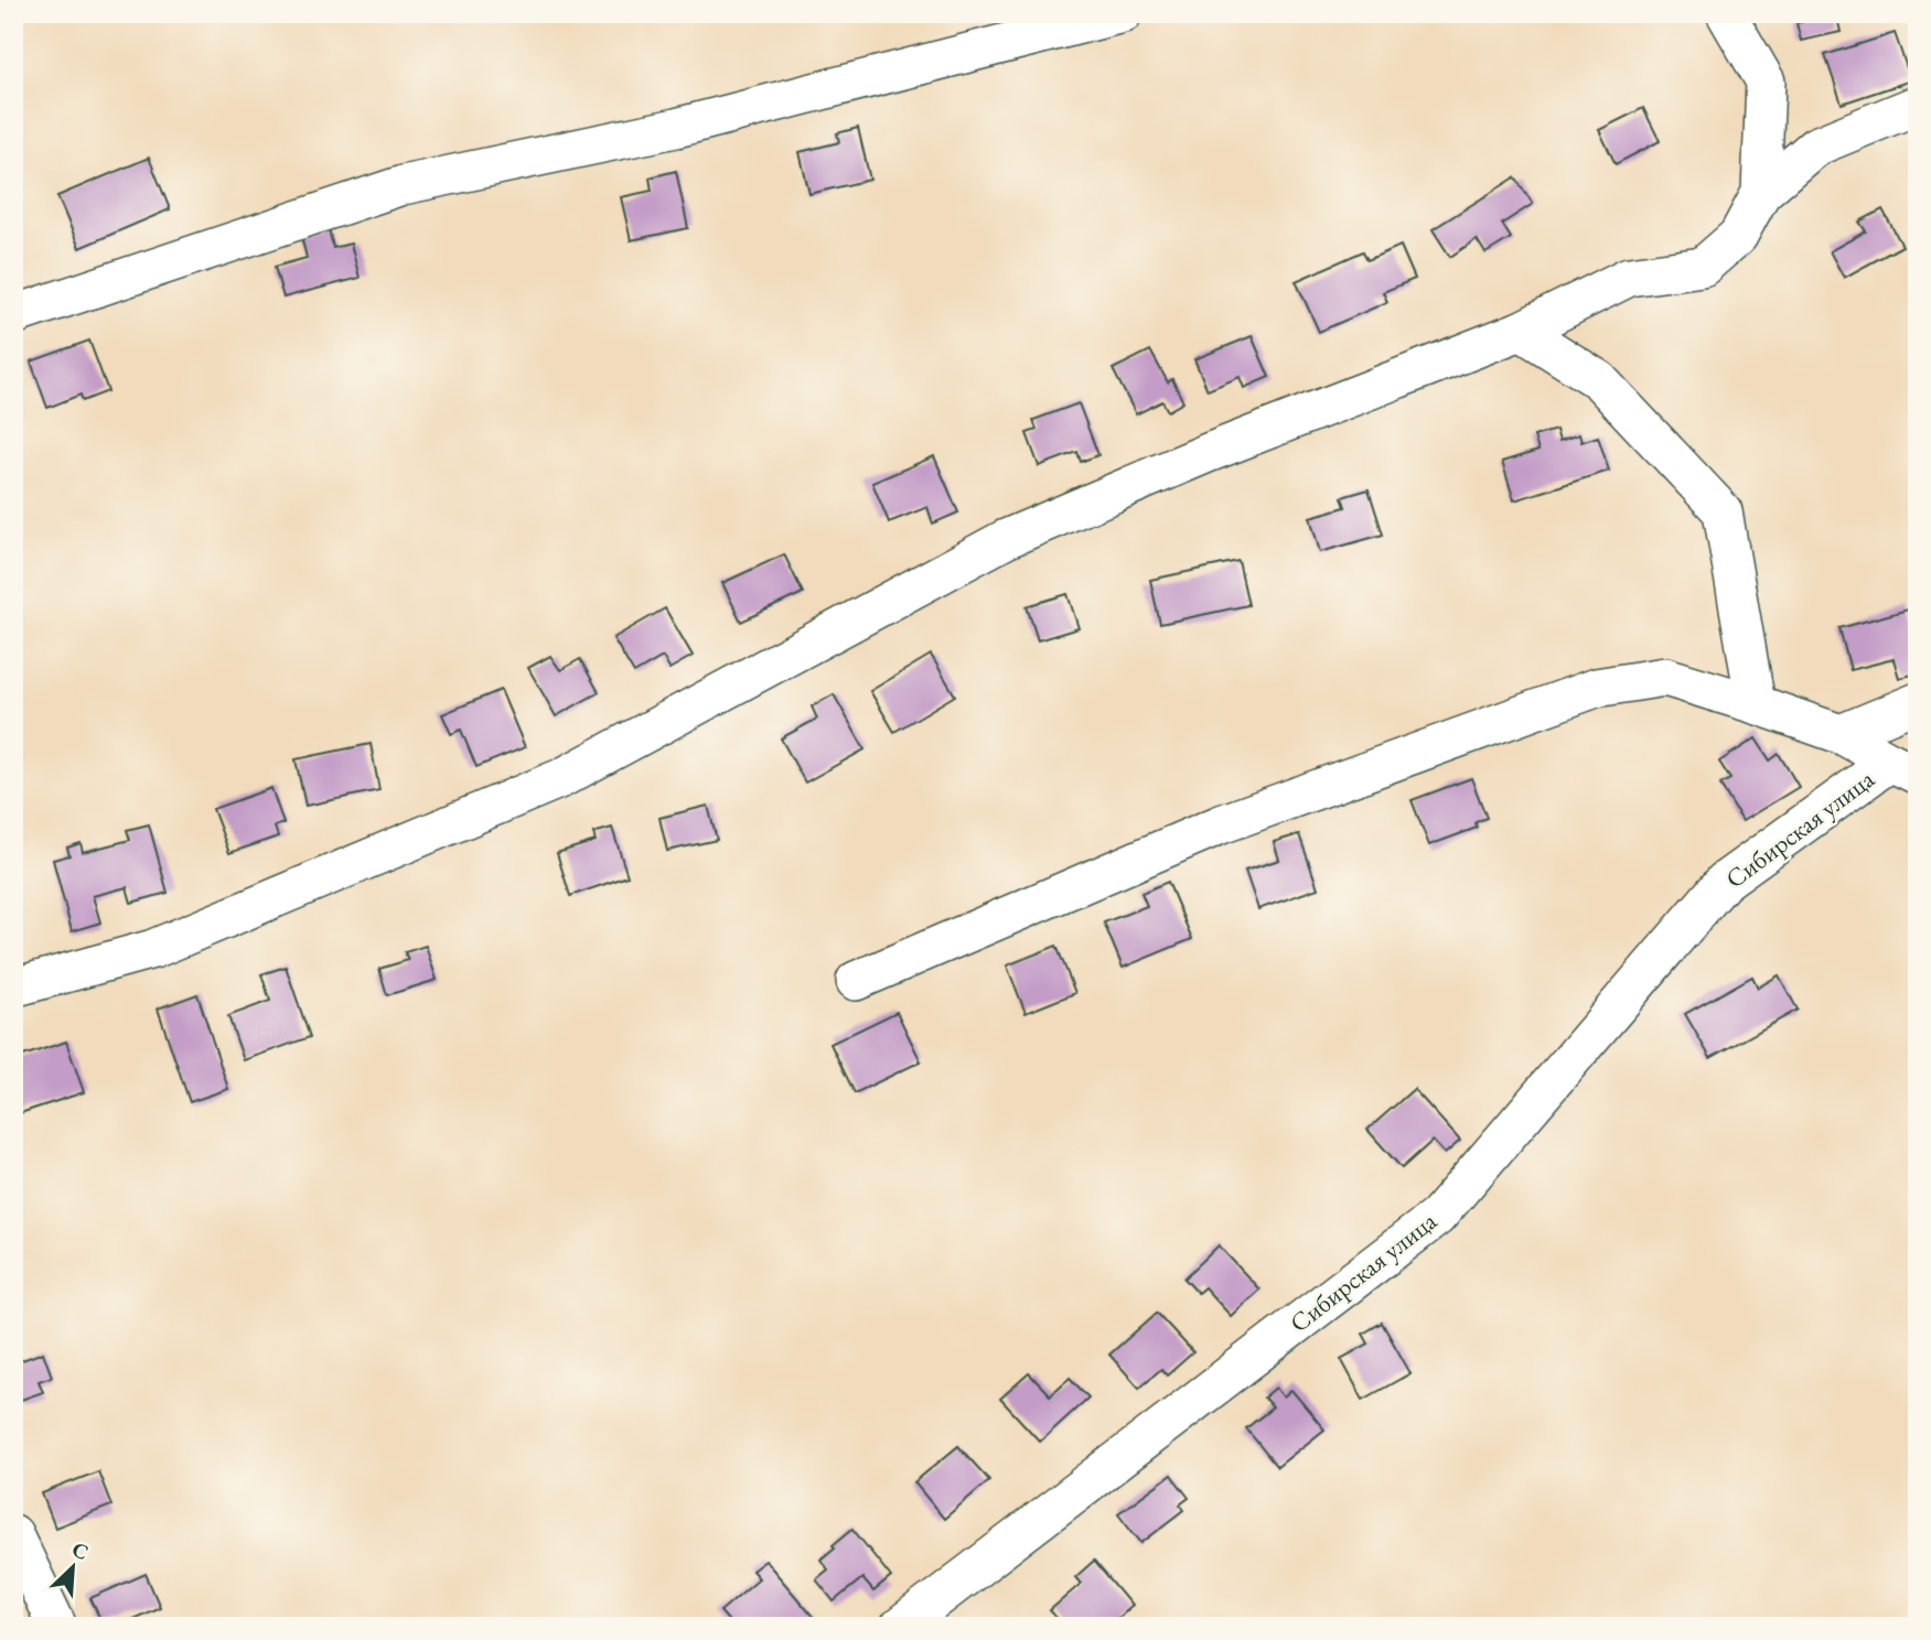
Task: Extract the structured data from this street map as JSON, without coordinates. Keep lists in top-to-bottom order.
{
  "streets": {
    "street": ["Сибирская улица"]
  },
  "north": "top right"
}
